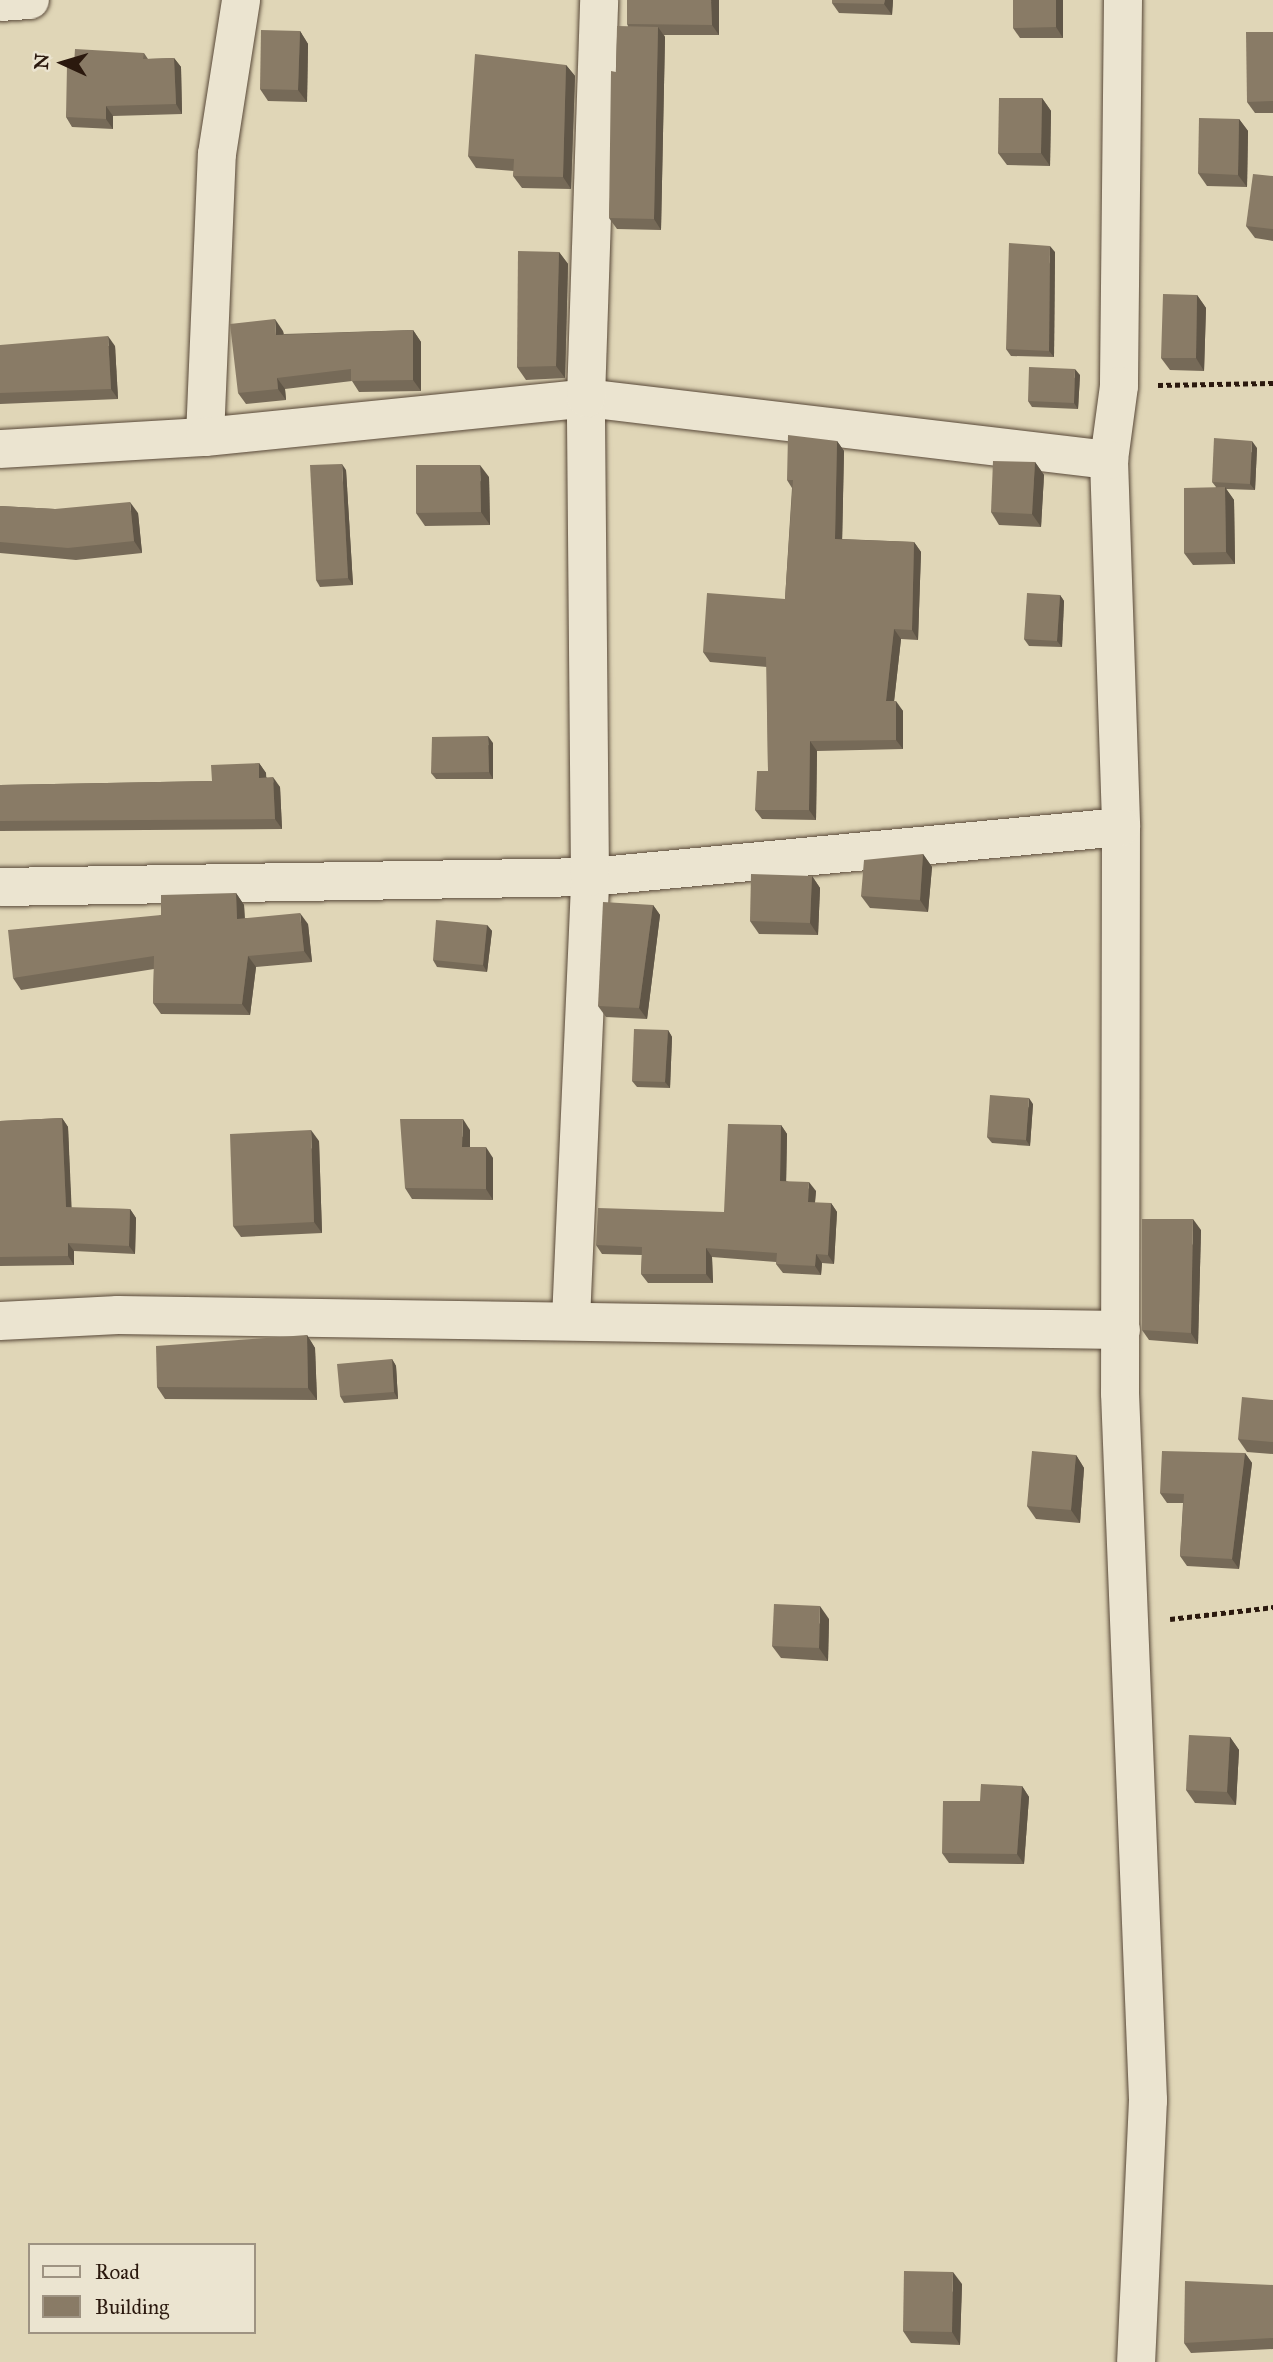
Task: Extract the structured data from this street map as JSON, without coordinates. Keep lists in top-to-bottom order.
{
  "legend": ["Road", "Building"],
  "north": "left"
}
